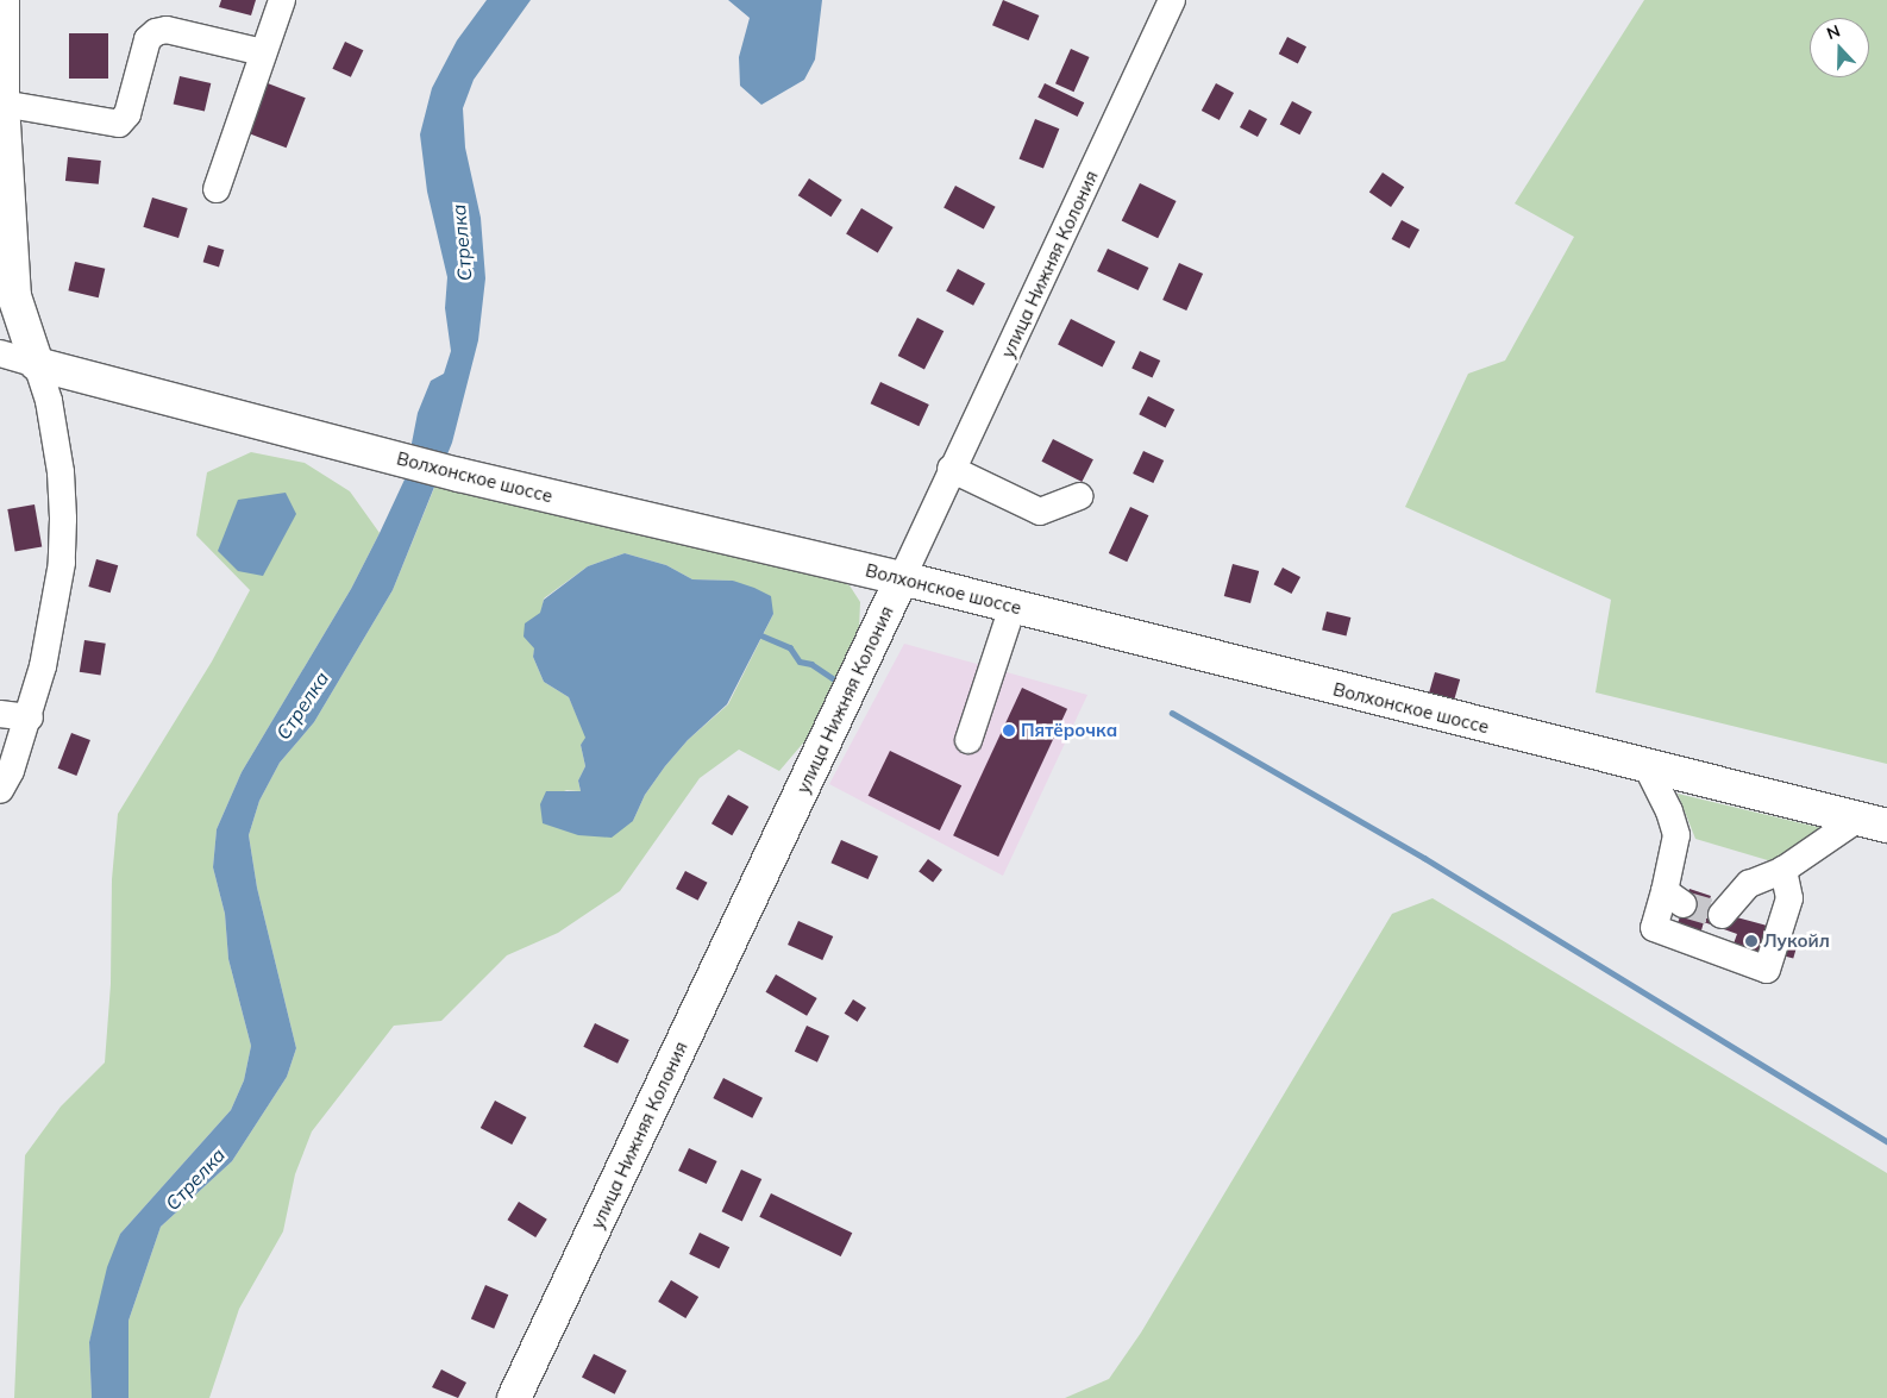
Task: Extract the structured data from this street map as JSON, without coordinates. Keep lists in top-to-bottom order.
{
  "streets": {
    "main road": ["улица Нижняя Колония", "Волхонское шоссе"]
  },
  "crossings": [
    ["улица Нижняя Колония", "Волхонское шоссе"]
  ],
  "water": ["Стрелка"],
  "places": ["Пятёрочка", "Лукойл"],
  "north": "top"
}
